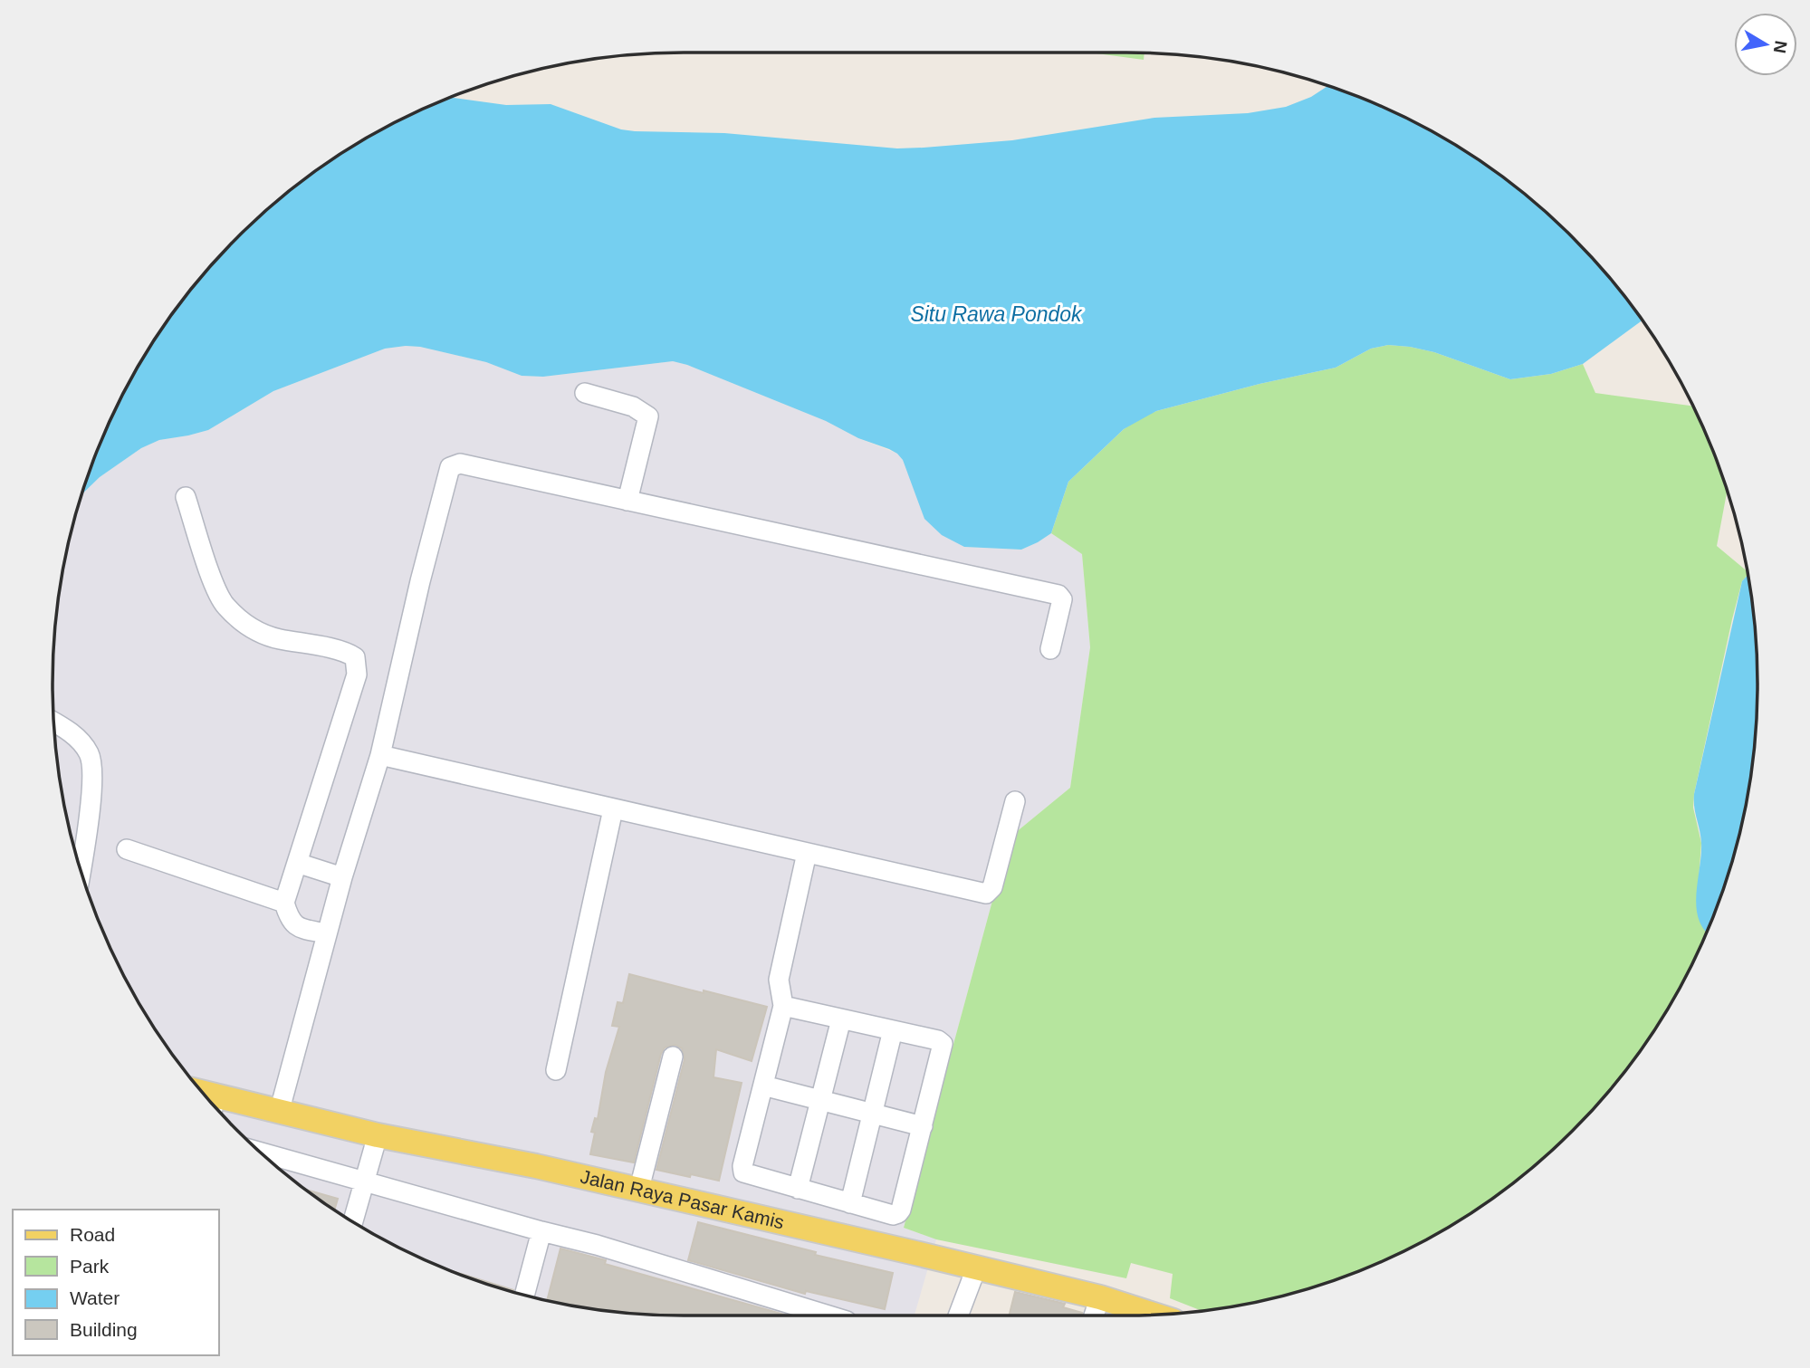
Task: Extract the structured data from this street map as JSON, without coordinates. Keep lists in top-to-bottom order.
{
  "streets": {
    "main road": ["Jalan Raya Pasar Kamis"]
  },
  "water": ["Situ Rawa Pondok"],
  "legend": [
    "Road",
    "Park",
    "Water",
    "Building"
  ],
  "north": "right"
}
